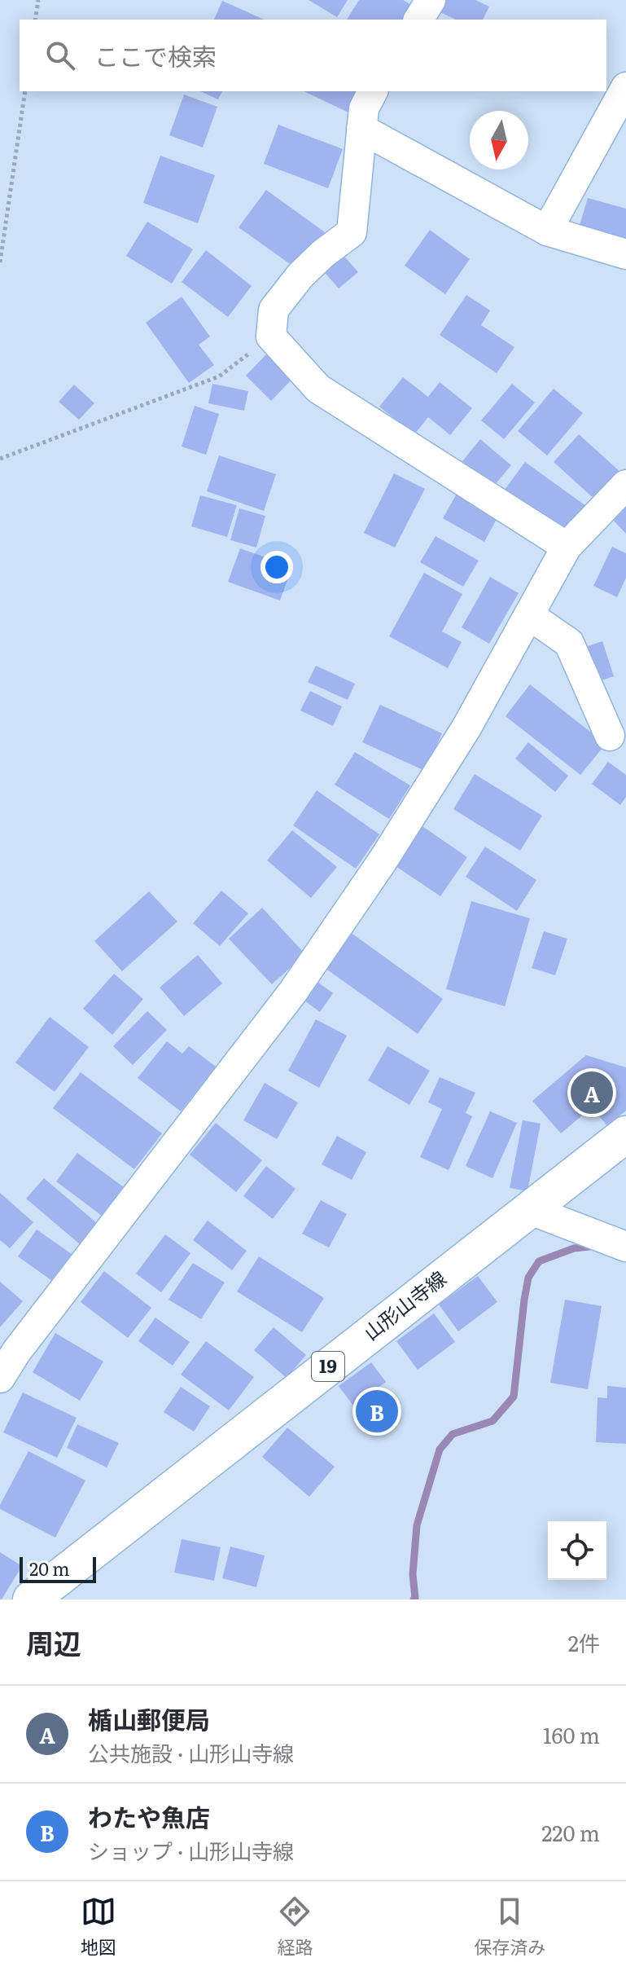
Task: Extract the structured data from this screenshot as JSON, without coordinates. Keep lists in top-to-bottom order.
{
  "streets": {
    "main road": ["山形山寺線", "19"]
  },
  "scale_bar": "20 m",
  "north": "bottom",
  "page": {
    "search": "ここで検索",
    "pins": ["A", "B"],
    "scale": "20 m",
    "heading": ["周辺", "2件"],
    "list": [
      {
        "mark": "A",
        "name": "楯山郵便局",
        "note": "公共施設 · 山形山寺線",
        "value": "160 m"
      },
      {
        "mark": "B",
        "name": "わたや魚店",
        "note": "ショップ · 山形山寺線",
        "value": "220 m"
      }
    ],
    "nav": ["地図", "経路", "保存済み"]
  }
}
